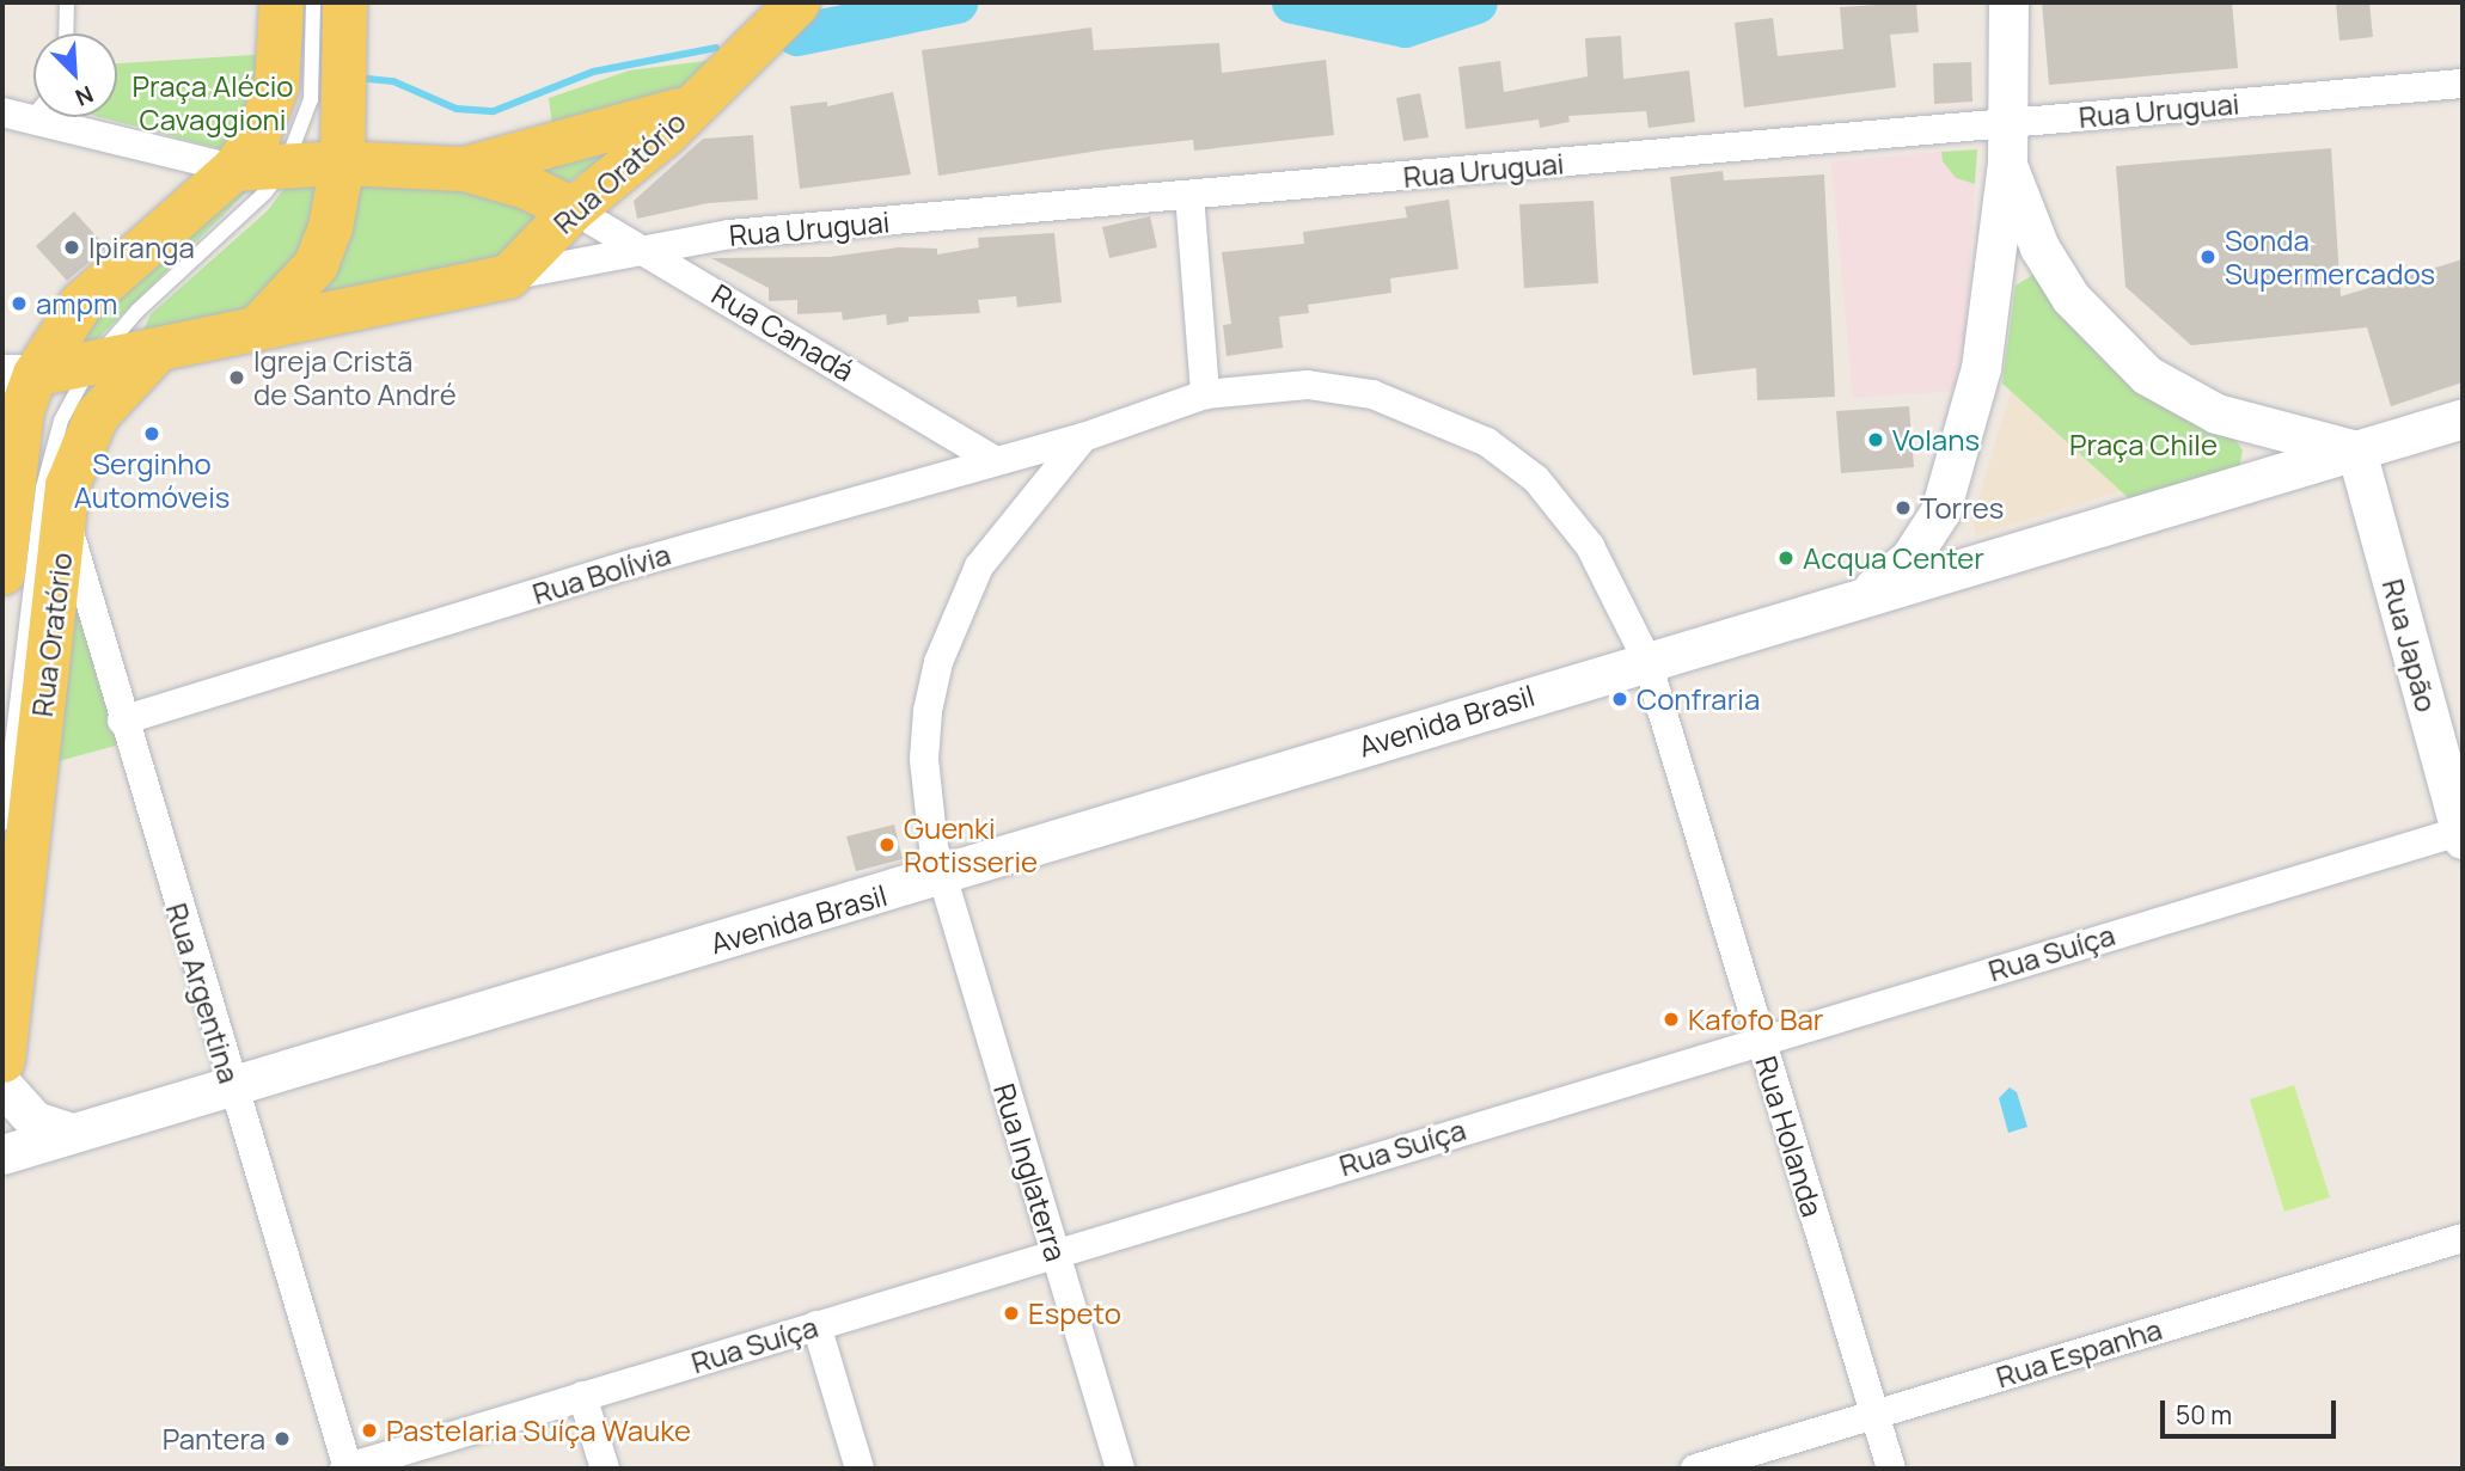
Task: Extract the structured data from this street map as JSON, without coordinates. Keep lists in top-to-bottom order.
{
  "streets": {
    "main road": ["Rua Oratório"],
    "street": [
      "Rua Uruguai",
      "Rua Canadá",
      "Rua Bolívia",
      "Rua Japão",
      "Avenida Brasil",
      "Rua Suíça",
      "Rua Argentina",
      "Rua Holanda",
      "Rua Inglaterra",
      "Rua Espanha"
    ]
  },
  "crossings": [
    ["Rua Uruguai", "Rua Oratório"],
    ["Rua Uruguai", "Rua Canadá"],
    ["Rua Oratório", "Rua Canadá"],
    ["Rua Oratório", "Rua Argentina"],
    ["Rua Canadá", "Rua Bolívia"],
    ["Rua Bolívia", "Rua Argentina"],
    ["Rua Bolívia", "Rua Holanda"],
    ["Rua Bolívia", "Rua Inglaterra"],
    ["Rua Japão", "Rua Suíça"],
    ["Avenida Brasil", "Rua Argentina"],
    ["Avenida Brasil", "Rua Holanda"],
    ["Avenida Brasil", "Rua Inglaterra"],
    ["Rua Suíça", "Rua Argentina"],
    ["Rua Suíça", "Rua Holanda"],
    ["Rua Suíça", "Rua Inglaterra"],
    ["Rua Holanda", "Rua Espanha"]
  ],
  "parks": ["Praça Alécio Cavaggioni", "Praça Chile"],
  "places": [
    "Ipiranga",
    "Sonda Supermercados",
    "ampm",
    "Igreja Cristã de Santo André",
    "Serginho Automóveis",
    "Volans",
    "Torres",
    "Acqua Center",
    "Confraria",
    "Guenki Rotisserie",
    "Kafofo Bar",
    "Espeto",
    "Pastelaria Suíça Wauke",
    "Pantera"
  ],
  "scale_bar": "50 m",
  "north": "bottom right"
}
